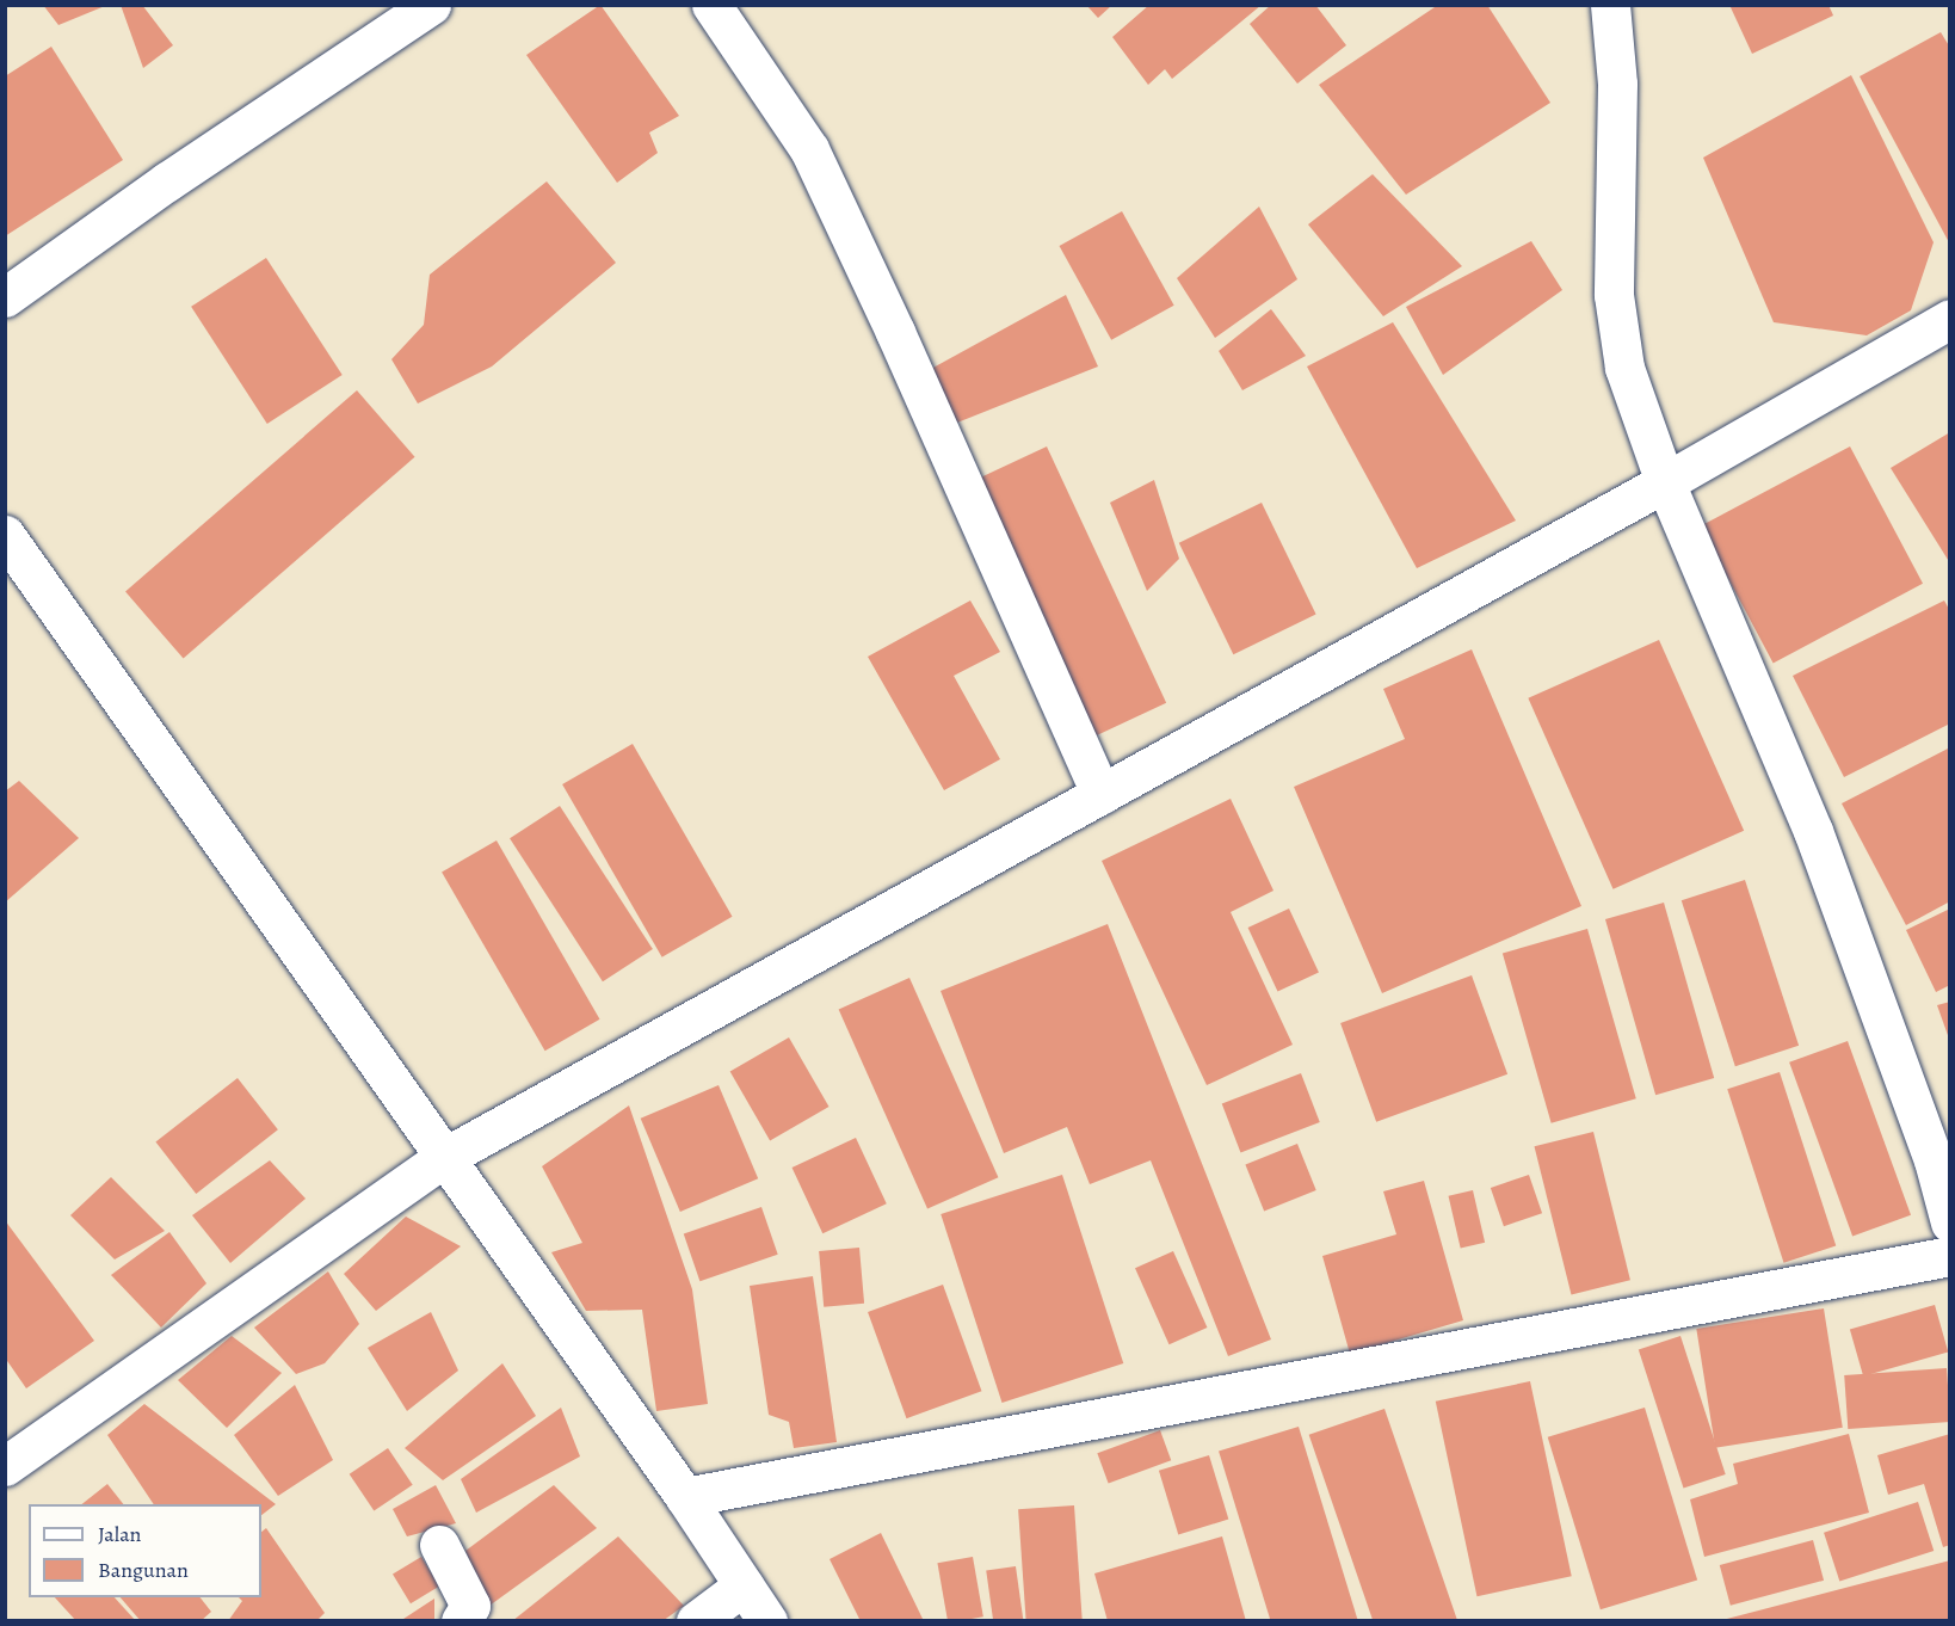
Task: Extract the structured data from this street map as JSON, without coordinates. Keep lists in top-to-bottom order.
{
  "legend": ["Jalan", "Bangunan"]
}
